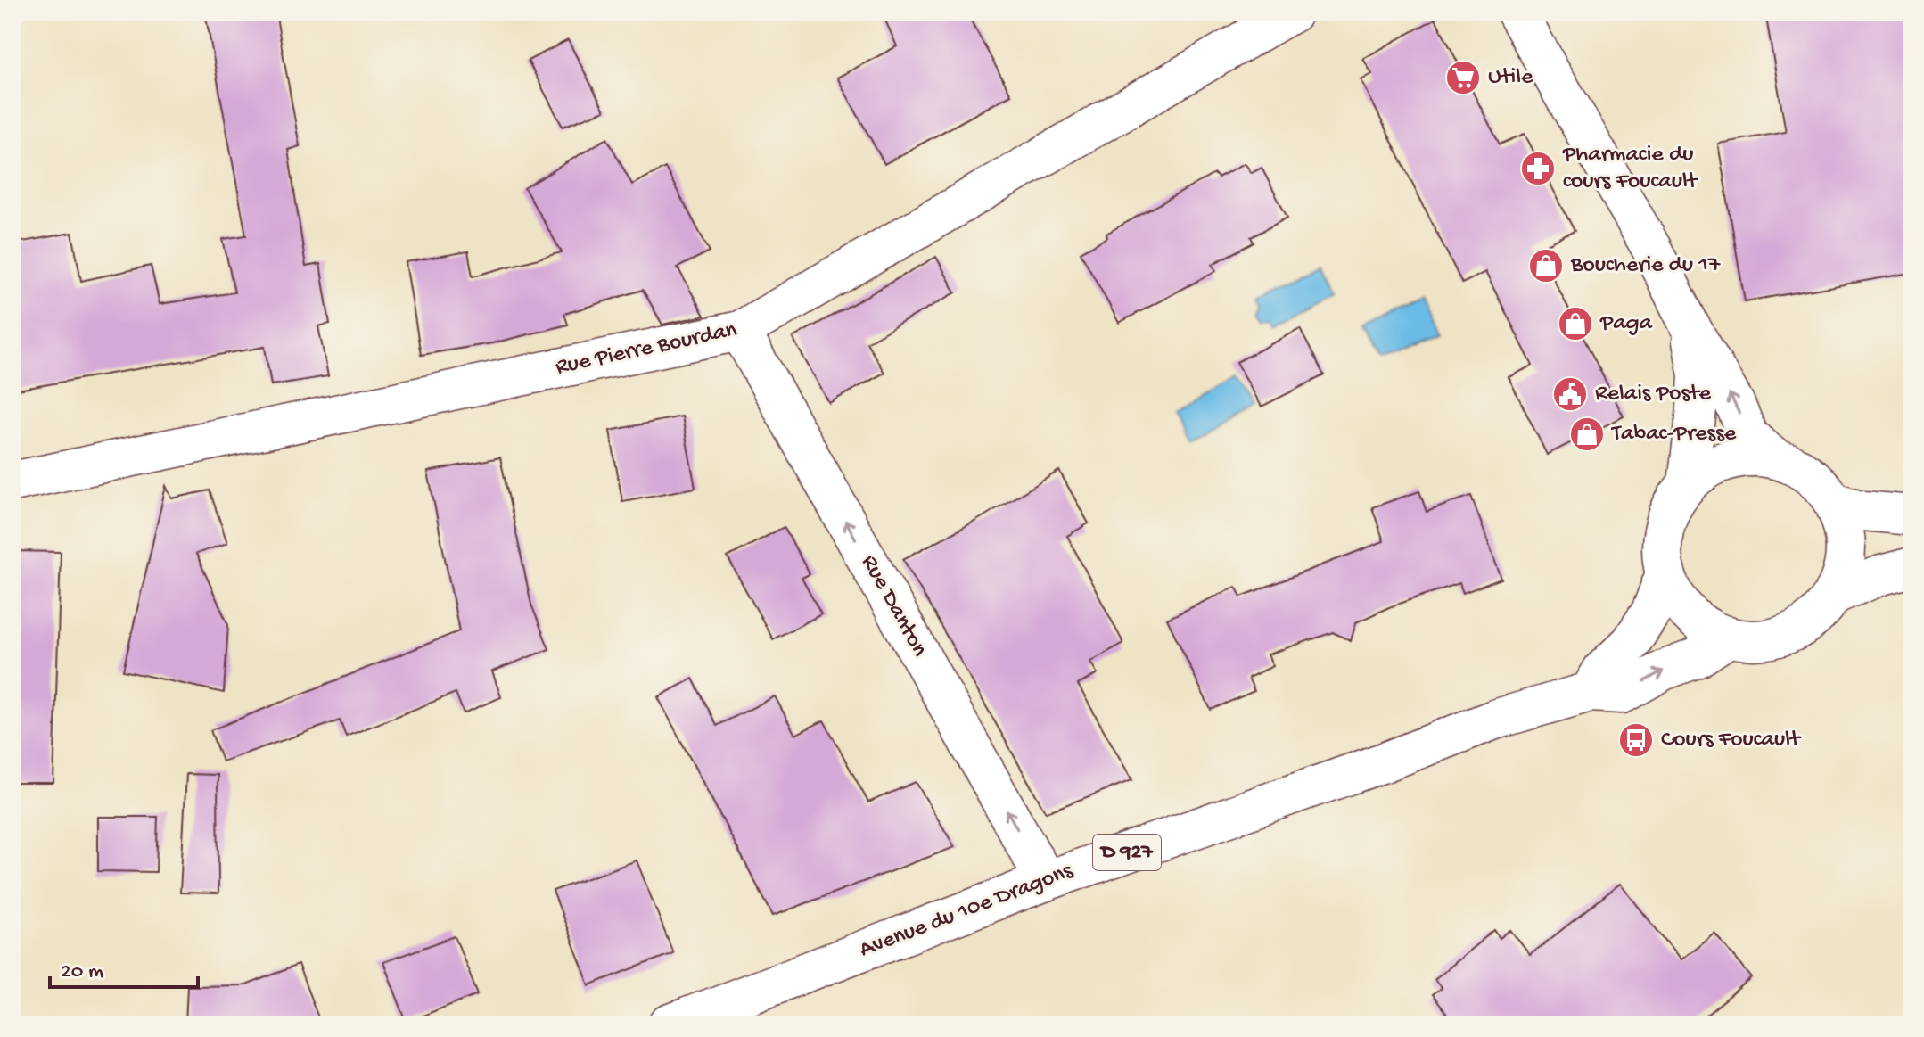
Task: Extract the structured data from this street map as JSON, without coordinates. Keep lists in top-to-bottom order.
{
  "streets": {
    "street": [
      "Rue Pierre Bourdan",
      "Rue Danton",
      "D 927",
      "Avenue du 10e Dragons"
    ]
  },
  "crossings": [
    ["Rue Pierre Bourdan", "Rue Danton"],
    ["Rue Danton", "Avenue du 10e Dragons"]
  ],
  "one_way": ["Rue Danton"],
  "places": {
    "supermarket": ["Utile"],
    "pharmacy": ["Pharmacie du cours Foucault"],
    "shop": ["Boucherie du 17", "Paga", "Tabac-Presse"],
    "public building": ["Relais Poste"],
    "bus stop": ["Cours Foucault"]
  },
  "scale_bar": "20 m"
}
